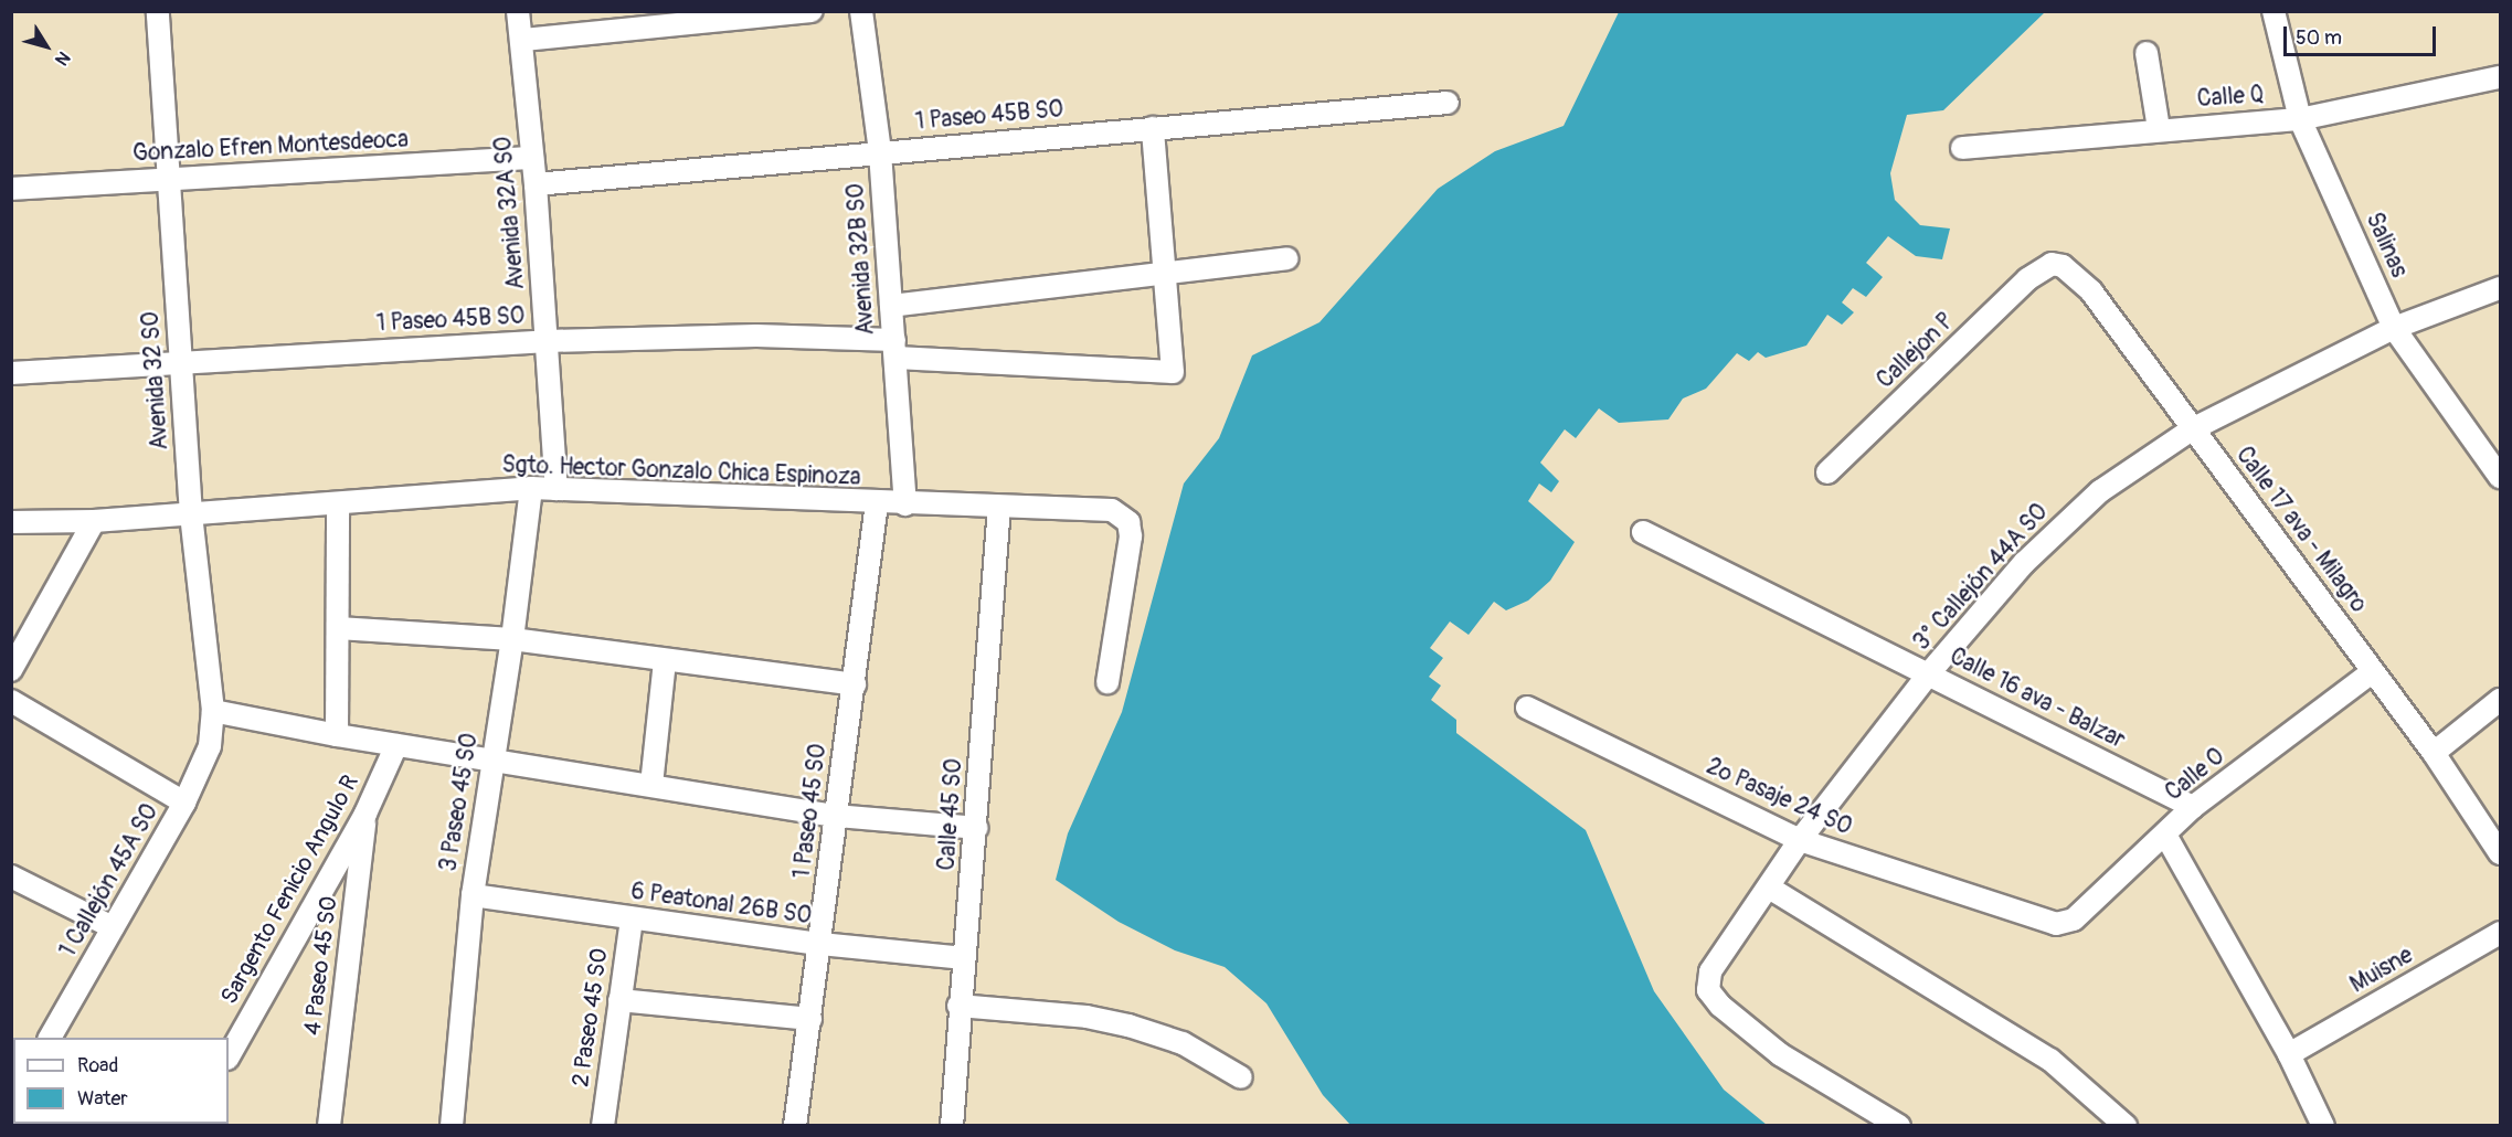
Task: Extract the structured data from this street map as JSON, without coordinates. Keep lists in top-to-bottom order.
{
  "streets": {
    "street": [
      "Calle Q",
      "1 Paseo 45B SO",
      "Gonzalo Efren Montesdeoca",
      "Avenida 32A SO",
      "Salinas",
      "Avenida 32B SO",
      "Callejon P",
      "Avenida 32 SO",
      "Sgto. Hector Gonzalo Chica Espinoza",
      "Calle 17 ava - Milagro",
      "3° Callejón 44A SO",
      "Calle 16 ava - Balzar",
      "Calle O",
      "2º Pasaje 24 SO",
      "3 Paseo 45 SO",
      "1 Paseo 45 SO",
      "Calle 45 SO",
      "1 Callejón 45A SO",
      "Sargento Fenicio Angulo R",
      "6 Peatonal 26B SO",
      "4 Paseo 45 SO",
      "Muisne",
      "2 Paseo 45 SO"
    ]
  },
  "crossings": [
    ["Calle Q", "Salinas"],
    ["1 Paseo 45B SO", "Avenida 32A SO"],
    ["1 Paseo 45B SO", "Avenida 32B SO"],
    ["1 Paseo 45B SO", "Avenida 32 SO"],
    ["Gonzalo Efren Montesdeoca", "Avenida 32A SO"],
    ["Gonzalo Efren Montesdeoca", "Avenida 32 SO"],
    ["Avenida 32A SO", "Sgto. Hector Gonzalo Chica Espinoza"],
    ["Salinas", "3° Callejón 44A SO"],
    ["Avenida 32B SO", "Sgto. Hector Gonzalo Chica Espinoza"],
    ["Callejon P", "Calle 17 ava - Milagro"],
    ["Avenida 32 SO", "Sgto. Hector Gonzalo Chica Espinoza"],
    ["Avenida 32 SO", "1 Callejón 45A SO"],
    ["Sgto. Hector Gonzalo Chica Espinoza", "3 Paseo 45 SO"],
    ["Sgto. Hector Gonzalo Chica Espinoza", "1 Paseo 45 SO"],
    ["Sgto. Hector Gonzalo Chica Espinoza", "Calle 45 SO"],
    ["Calle 17 ava - Milagro", "3° Callejón 44A SO"],
    ["Calle 17 ava - Milagro", "Calle O"],
    ["3° Callejón 44A SO", "Calle 16 ava - Balzar"],
    ["3° Callejón 44A SO", "2º Pasaje 24 SO"],
    ["Calle 16 ava - Balzar", "Calle O"],
    ["Calle O", "2º Pasaje 24 SO"],
    ["3 Paseo 45 SO", "6 Peatonal 26B SO"],
    ["1 Paseo 45 SO", "6 Peatonal 26B SO"],
    ["Calle 45 SO", "6 Peatonal 26B SO"],
    ["Sargento Fenicio Angulo R", "4 Paseo 45 SO"],
    ["6 Peatonal 26B SO", "2 Paseo 45 SO"]
  ],
  "legend": ["Road", "Water"],
  "scale_bar": "50 m",
  "north": "bottom right"
}
